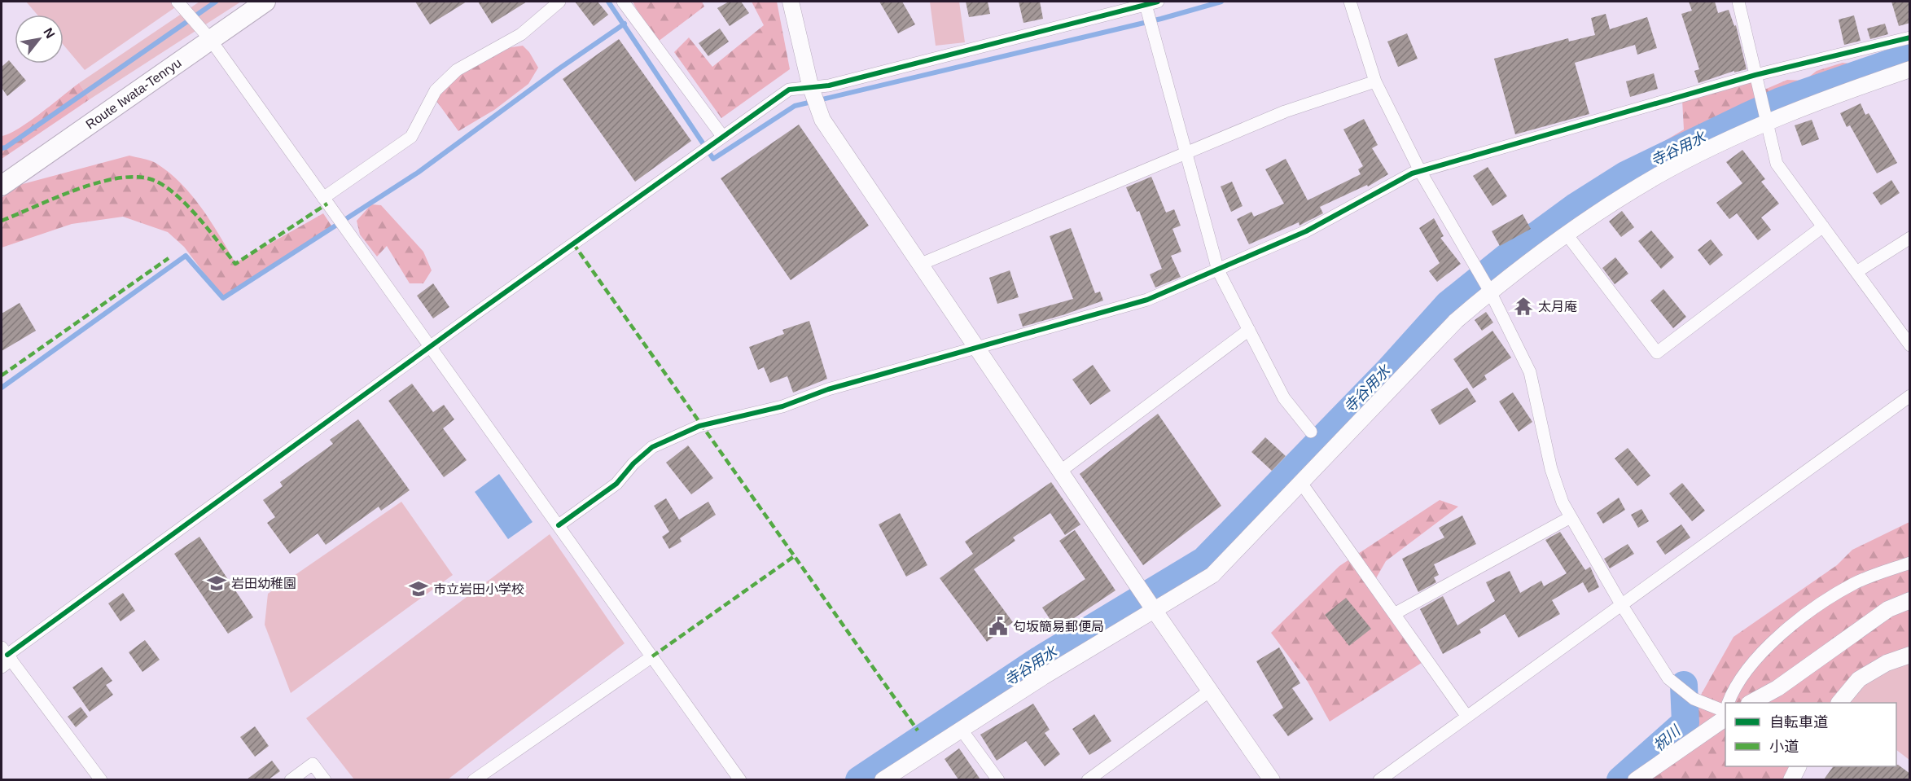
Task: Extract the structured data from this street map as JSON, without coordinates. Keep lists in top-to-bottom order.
{
  "streets": {
    "main road": ["Route Iwata-Tenryu"]
  },
  "water": ["寺谷用水", "祝川"],
  "places": {
    "temple": ["太月庵"],
    "school or university": ["岩田幼稚園", "市立岩田小学校"],
    "public building": ["匂坂簡易郵便局"]
  },
  "legend": ["自転車道", "小道"],
  "north": "top right"
}
